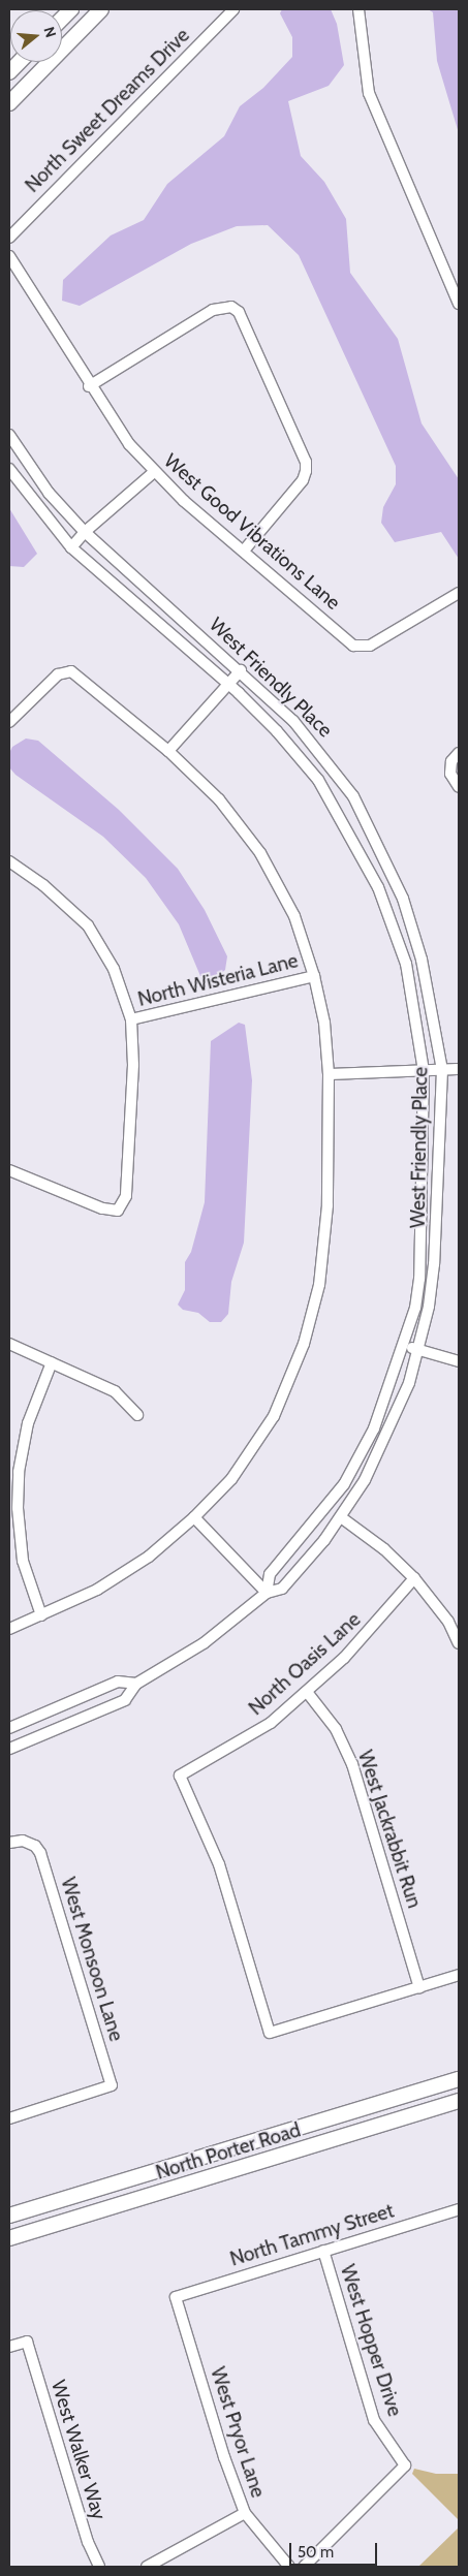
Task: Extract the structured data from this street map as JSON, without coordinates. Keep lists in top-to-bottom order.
{
  "streets": {
    "street": [
      "North Sweet Dreams Drive",
      "West Good Vibrations Lane",
      "West Friendly Place",
      "North Wisteria Lane",
      "North Oasis Lane",
      "West Jackrabbit Run",
      "West Monsoon Lane",
      "North Porter Road",
      "North Tammy Street",
      "West Hopper Drive",
      "West Pryor Lane",
      "West Walker Way"
    ]
  },
  "crossings": [
    ["North Oasis Lane", "West Jackrabbit Run"],
    ["North Tammy Street", "West Hopper Drive"],
    ["North Tammy Street", "West Pryor Lane"]
  ],
  "scale_bar": "50 m",
  "north": "right"
}
